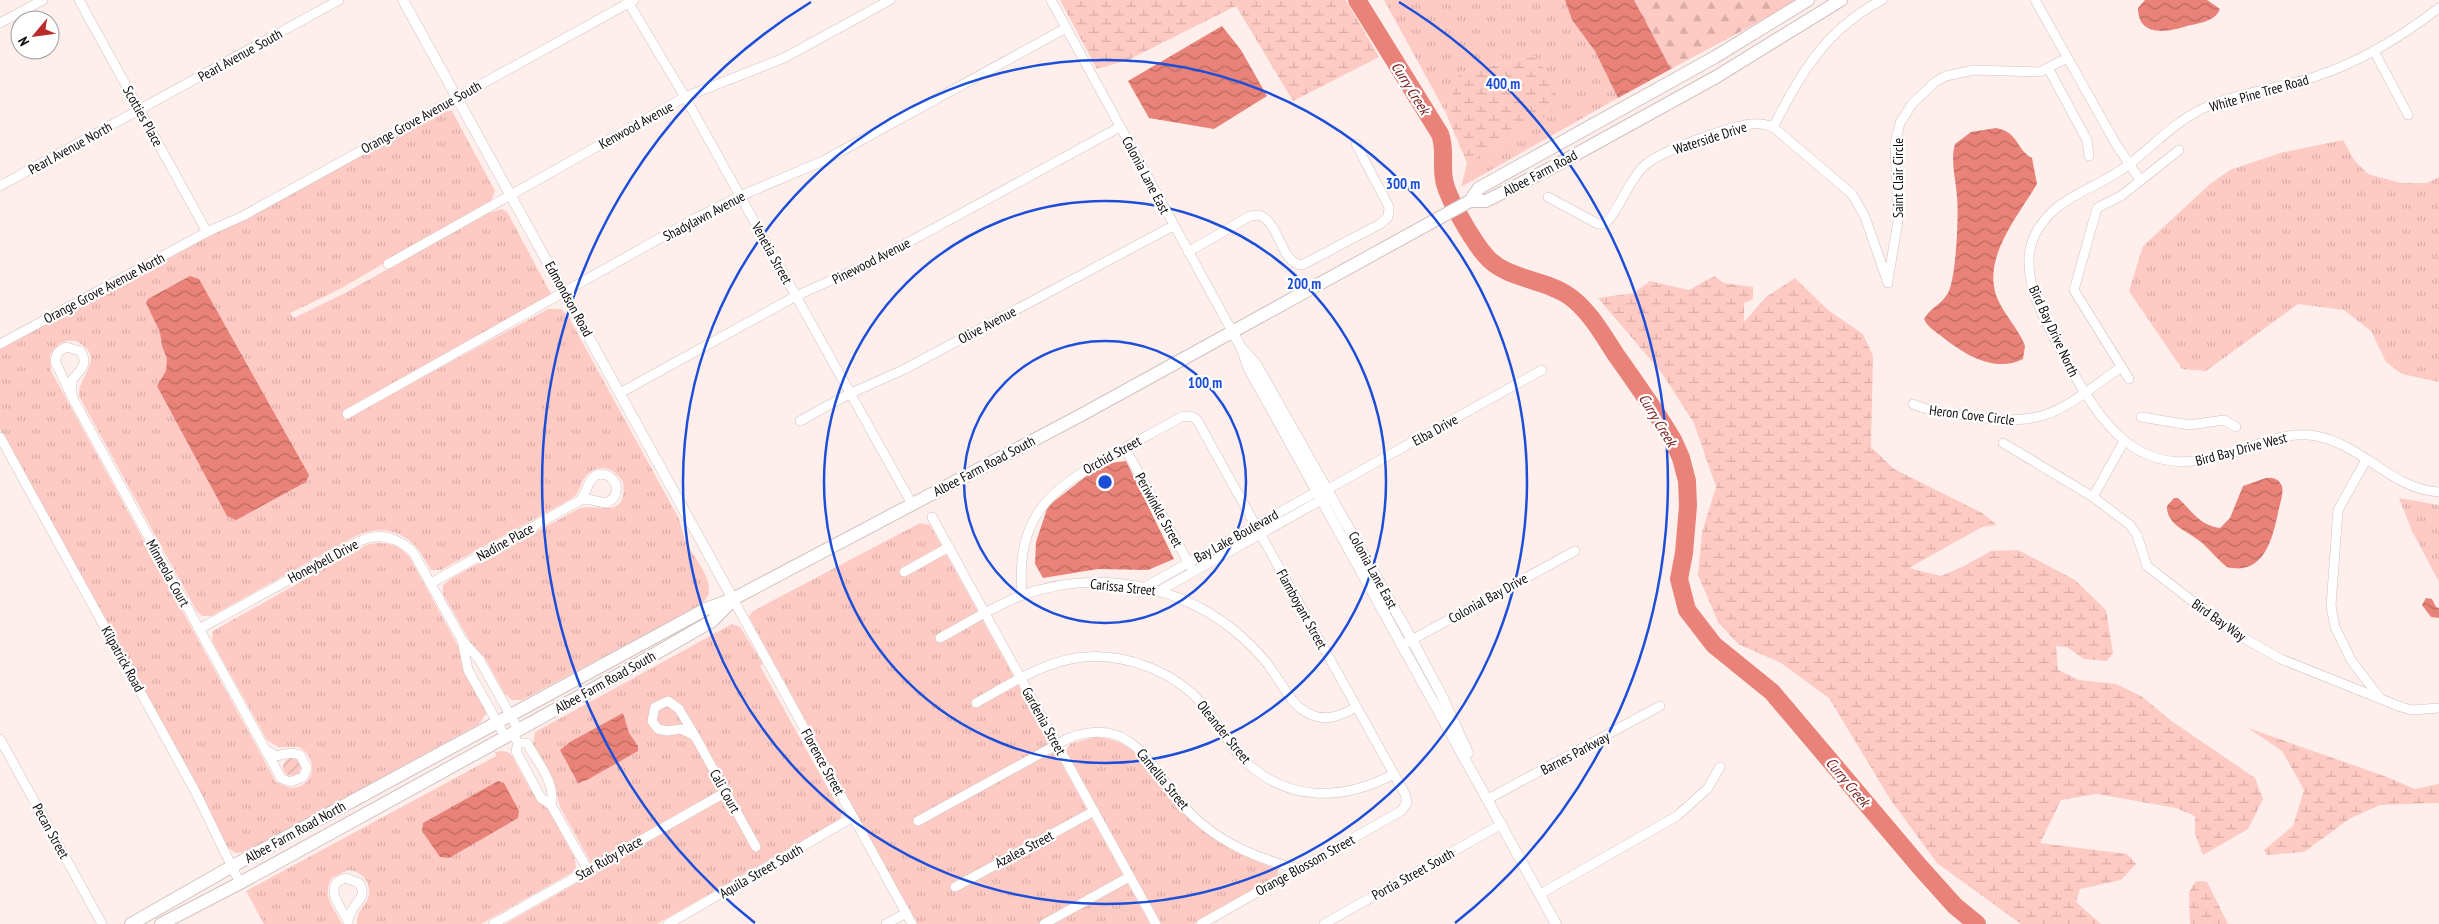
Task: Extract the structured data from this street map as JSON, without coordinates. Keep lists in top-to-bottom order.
{
  "streets": {
    "main road": ["Albee Farm Road", "Albee Farm Road South", "Albee Farm Road North"],
    "street": [
      "Pearl Avenue South",
      "White Pine Tree Road",
      "Scotties Place",
      "Orange Grove Avenue South",
      "Kenwood Avenue",
      "Waterside Drive",
      "Pearl Avenue North",
      "Colonia Lane East",
      "Saint Clair Circle",
      "Shadylawn Avenue",
      "Venetia Street",
      "Pinewood Avenue",
      "Orange Grove Avenue North",
      "Edmondson Road",
      "Olive Avenue",
      "Bird Bay Drive North",
      "Heron Cove Circle",
      "Elba Drive",
      "Bird Bay Drive West",
      "Orchid Street",
      "Periwinkle Street",
      "Bay Lake Boulevard",
      "Nadine Place",
      "Honeybell Drive",
      "Minneola Court",
      "Carissa Street",
      "Colonial Bay Drive",
      "Flamboyant Street",
      "Bird Bay Way",
      "Kilpatrick Road",
      "Gardenia Street",
      "Oleander Street",
      "Barnes Parkway",
      "Florence Street",
      "Camellia Street",
      "Cali Court",
      "Pecan Street",
      "Azalea Street",
      "Star Ruby Place",
      "Orange Blossom Street",
      "Aquila Street South",
      "Portia Street South"
    ]
  },
  "crossings": [
    ["Pearl Avenue South", "Scotties Place"],
    ["Pearl Avenue South", "Pearl Avenue North"],
    ["White Pine Tree Road", "Bird Bay Drive North"],
    ["Scotties Place", "Orange Grove Avenue South"],
    ["Scotties Place", "Pearl Avenue North"],
    ["Scotties Place", "Orange Grove Avenue North"],
    ["Orange Grove Avenue South", "Venetia Street"],
    ["Orange Grove Avenue South", "Orange Grove Avenue North"],
    ["Orange Grove Avenue South", "Edmondson Road"],
    ["Kenwood Avenue", "Venetia Street"],
    ["Kenwood Avenue", "Edmondson Road"],
    ["Waterside Drive", "Saint Clair Circle"],
    ["Albee Farm Road", "Colonia Lane East"],
    ["Albee Farm Road", "Albee Farm Road South"],
    ["Colonia Lane East", "Shadylawn Avenue"],
    ["Colonia Lane East", "Pinewood Avenue"],
    ["Colonia Lane East", "Olive Avenue"],
    ["Colonia Lane East", "Elba Drive"],
    ["Colonia Lane East", "Albee Farm Road South"],
    ["Colonia Lane East", "Bay Lake Boulevard"],
    ["Colonia Lane East", "Colonial Bay Drive"],
    ["Colonia Lane East", "Barnes Parkway"],
    ["Colonia Lane East", "Portia Street South"],
    ["Shadylawn Avenue", "Venetia Street"],
    ["Shadylawn Avenue", "Edmondson Road"],
    ["Venetia Street", "Pinewood Avenue"],
    ["Venetia Street", "Olive Avenue"],
    ["Venetia Street", "Albee Farm Road South"],
    ["Pinewood Avenue", "Edmondson Road"],
    ["Edmondson Road", "Albee Farm Road South"],
    ["Edmondson Road", "Florence Street"],
    ["Bird Bay Drive North", "Heron Cove Circle"],
    ["Bird Bay Drive North", "Bird Bay Drive West"],
    ["Elba Drive", "Bay Lake Boulevard"],
    ["Orchid Street", "Periwinkle Street"],
    ["Orchid Street", "Carissa Street"],
    ["Orchid Street", "Flamboyant Street"],
    ["Albee Farm Road South", "Honeybell Drive"],
    ["Albee Farm Road South", "Florence Street"],
    ["Albee Farm Road South", "Albee Farm Road North"],
    ["Periwinkle Street", "Bay Lake Boulevard"],
    ["Bay Lake Boulevard", "Carissa Street"],
    ["Bay Lake Boulevard", "Flamboyant Street"],
    ["Nadine Place", "Honeybell Drive"],
    ["Honeybell Drive", "Minneola Court"],
    ["Carissa Street", "Flamboyant Street"],
    ["Carissa Street", "Gardenia Street"],
    ["Flamboyant Street", "Oleander Street"],
    ["Flamboyant Street", "Orange Blossom Street"],
    ["Kilpatrick Road", "Albee Farm Road North"],
    ["Gardenia Street", "Oleander Street"],
    ["Gardenia Street", "Camellia Street"],
    ["Gardenia Street", "Azalea Street"],
    ["Florence Street", "Aquila Street South"],
    ["Camellia Street", "Orange Blossom Street"],
    ["Cali Court", "Star Ruby Place"]
  ],
  "water": ["Curry Creek"],
  "north": "bottom left",
  "rings": [
    "400 m",
    "300 m",
    "200 m",
    "100 m"
  ]
}
